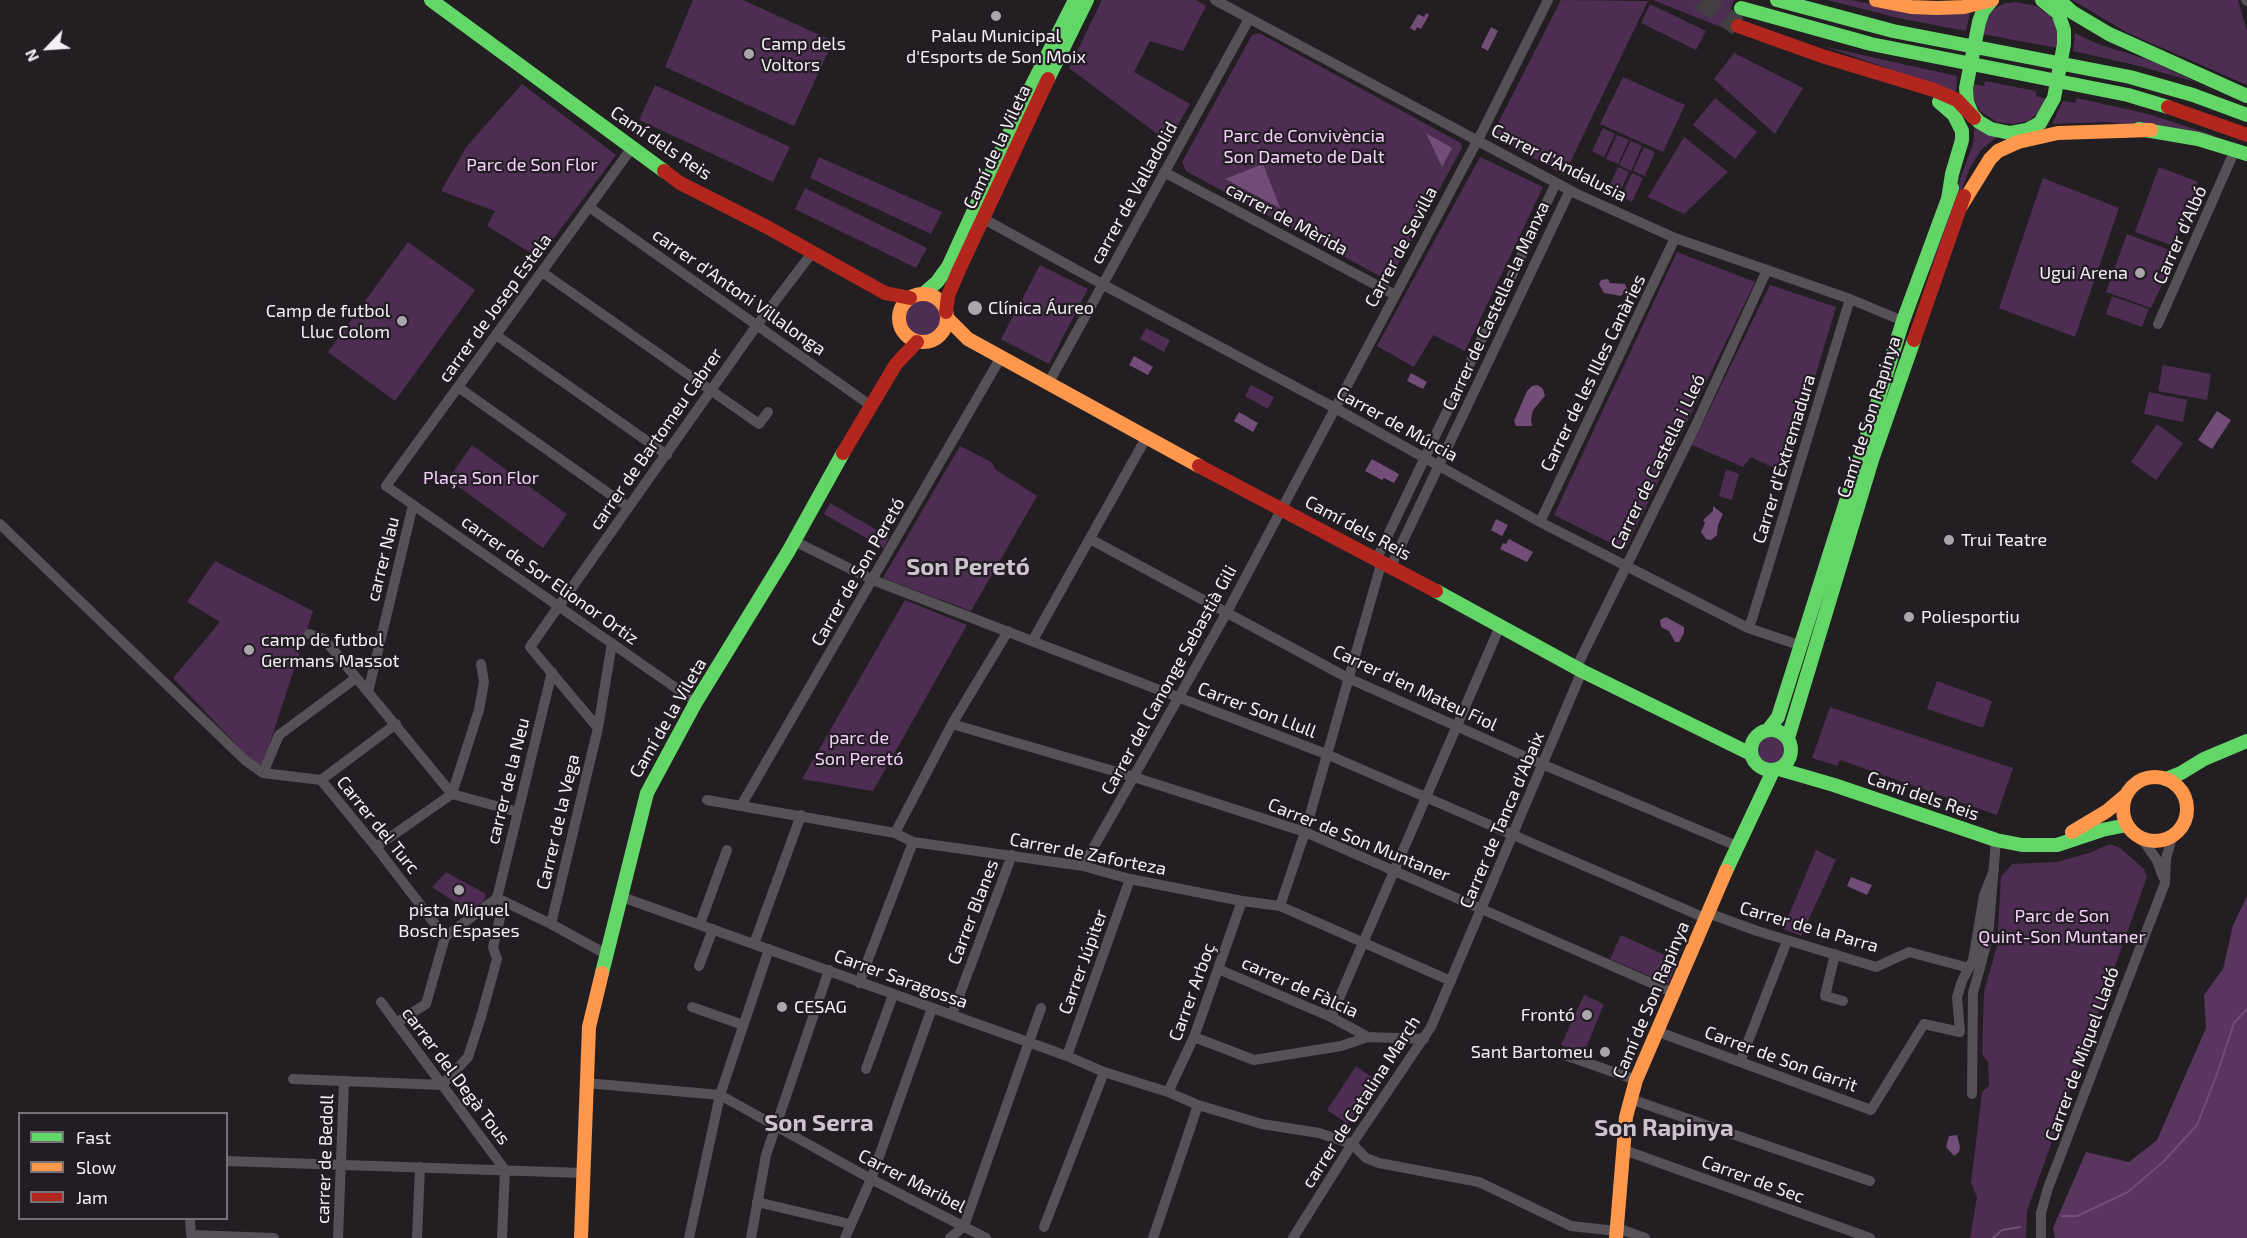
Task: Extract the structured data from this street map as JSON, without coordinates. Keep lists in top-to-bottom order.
{
  "streets": {
    "main road": ["Camí dels Reis", "Camí de la Vileta", "Camí de Son Rapinya"],
    "street": [
      "Carrer d'Andalusia",
      "carrer de Valladolid",
      "carrer de Mèrida",
      "Carrer d'Albó",
      "Carrer de Sevilla",
      "carrer d'Antoni Villalonga",
      "Carrer de Castella-la Manxa",
      "carrer de Josep Estela",
      "Carrer de les Illes Canàries",
      "Carrer de Múrcia",
      "carrer de Bartomeu Cabrer",
      "Carrer d'Extremadura",
      "Carrer de Castella i Lleó",
      "carrer Nau",
      "Carrer de Son Peretó",
      "carrer de Sor Elionor Ortiz",
      "Carrer del Canonge Sebastià Gili",
      "Carrer d'en Mateu Fiol",
      "Carrer Son Llull",
      "carrer de la Neu",
      "Carrer de Tanca d'Abaix",
      "Carrer de la Vega",
      "Carrer del Turc",
      "Carrer de Son Muntaner",
      "Carrer de Zaforteza",
      "Carrer Blanes",
      "Carrer de la Parra",
      "Carrer Júpiter",
      "Carrer Saragossa",
      "carrer de Fàlcia",
      "Carrer Arboç",
      "Carrer de Miquel Lladó",
      "Carrer de Son Garrit",
      "carrer del Degà Tous",
      "carrer de Catalina March",
      "carrer de Bedoll",
      "Carrer de Sec",
      "Carrer Maribel"
    ]
  },
  "crossings": [
    ["Camí dels Reis", "Camí de la Vileta"],
    ["Camí dels Reis", "carrer de Valladolid"],
    ["Camí dels Reis", "Carrer de Sevilla"],
    ["Camí dels Reis", "Carrer de Castella-la Manxa"],
    ["Camí dels Reis", "carrer de Josep Estela"],
    ["Camí dels Reis", "Camí de Son Rapinya"],
    ["Camí dels Reis", "carrer de Bartomeu Cabrer"],
    ["Camí dels Reis", "Carrer de Castella i Lleó"],
    ["Camí dels Reis", "Carrer de Son Peretó"],
    ["Camí dels Reis", "Carrer del Canonge Sebastià Gili"],
    ["Camí dels Reis", "Carrer de Tanca d'Abaix"],
    ["Camí dels Reis", "Carrer de Miquel Lladó"],
    ["Camí de la Vileta", "carrer d'Antoni Villalonga"],
    ["Camí de la Vileta", "Carrer de Múrcia"],
    ["Camí de la Vileta", "carrer de Sor Elionor Ortiz"],
    ["Camí de la Vileta", "Carrer Son Llull"],
    ["Camí de la Vileta", "Carrer Saragossa"],
    ["Camí de la Vileta", "Carrer Maribel"],
    ["Carrer d'Andalusia", "carrer de Valladolid"],
    ["Carrer d'Andalusia", "Carrer de Sevilla"],
    ["Carrer d'Andalusia", "Carrer de Castella-la Manxa"],
    ["Carrer d'Andalusia", "Carrer de les Illes Canàries"],
    ["Carrer d'Andalusia", "Camí de Son Rapinya"],
    ["Carrer d'Andalusia", "Carrer d'Extremadura"],
    ["Carrer d'Andalusia", "Carrer de Castella i Lleó"],
    ["carrer de Valladolid", "carrer de Mèrida"],
    ["carrer de Valladolid", "Carrer de Múrcia"],
    ["carrer de Mèrida", "Carrer de Sevilla"],
    ["Carrer de Sevilla", "Carrer de Múrcia"],
    ["Carrer de Sevilla", "Carrer del Canonge Sebastià Gili"],
    ["carrer d'Antoni Villalonga", "carrer de Josep Estela"],
    ["carrer d'Antoni Villalonga", "carrer de Bartomeu Cabrer"],
    ["Carrer de Castella-la Manxa", "Carrer de Múrcia"],
    ["carrer de Josep Estela", "carrer de Sor Elionor Ortiz"],
    ["Carrer de les Illes Canàries", "Carrer de Múrcia"],
    ["Camí de Son Rapinya", "Carrer de Múrcia"],
    ["Camí de Son Rapinya", "Carrer d'en Mateu Fiol"],
    ["Camí de Son Rapinya", "Carrer Son Llull"],
    ["Camí de Son Rapinya", "Carrer de Son Muntaner"],
    ["Camí de Son Rapinya", "Carrer de la Parra"],
    ["Camí de Son Rapinya", "Carrer de Son Garrit"],
    ["Camí de Son Rapinya", "Carrer de Sec"],
    ["Carrer de Múrcia", "Carrer d'Extremadura"],
    ["Carrer de Múrcia", "Carrer de Castella i Lleó"],
    ["carrer de Bartomeu Cabrer", "carrer de Sor Elionor Ortiz"],
    ["carrer de Bartomeu Cabrer", "carrer de la Neu"],
    ["Carrer de Castella i Lleó", "Carrer de Tanca d'Abaix"],
    ["carrer Nau", "carrer de Sor Elionor Ortiz"],
    ["Carrer de Son Peretó", "Carrer Son Llull"],
    ["Carrer de Son Peretó", "Carrer de Zaforteza"],
    ["carrer de Sor Elionor Ortiz", "Carrer de la Vega"],
    ["Carrer del Canonge Sebastià Gili", "Carrer d'en Mateu Fiol"],
    ["Carrer del Canonge Sebastià Gili", "Carrer Son Llull"],
    ["Carrer del Canonge Sebastià Gili", "Carrer de Son Muntaner"],
    ["Carrer del Canonge Sebastià Gili", "Carrer de Zaforteza"],
    ["Carrer d'en Mateu Fiol", "Carrer de Tanca d'Abaix"],
    ["Carrer Son Llull", "Carrer de Tanca d'Abaix"],
    ["Carrer Son Llull", "Carrer de la Parra"],
    ["carrer de la Neu", "carrer del Degà Tous"],
    ["Carrer de Tanca d'Abaix", "Carrer de Son Muntaner"],
    ["Carrer de Tanca d'Abaix", "Carrer de Zaforteza"],
    ["Carrer de Tanca d'Abaix", "carrer de Catalina March"],
    ["Carrer de Zaforteza", "Carrer Blanes"],
    ["Carrer de Zaforteza", "Carrer Júpiter"],
    ["Carrer de Zaforteza", "Carrer Arboç"],
    ["Carrer de Zaforteza", "carrer de Catalina March"],
    ["Carrer Blanes", "Carrer Saragossa"],
    ["Carrer de la Parra", "Carrer de Son Garrit"],
    ["Carrer Júpiter", "Carrer Saragossa"],
    ["Carrer Saragossa", "Carrer Arboç"],
    ["carrer de Fàlcia", "Carrer Arboç"]
  ],
  "districts": ["Son Peretó", "Son Serra", "Son Rapinya"],
  "parks": [
    "Parc de Convivència Son Dameto de Dalt",
    "Parc de Son Flor",
    "Plaça Son Flor",
    "parc de Son Peretó",
    "Parc de Son Quint-Son Muntaner"
  ],
  "places": [
    "Palau Municipal d'Esports de Son Moix",
    "Camp dels Voltors",
    "Ugui Arena",
    "Clínica Áureo",
    "Camp de futbol Lluc Colom",
    "Trui Teatre",
    "Poliesportiu",
    "camp de futbol Germans Massot",
    "pista Miquel Bosch Espases",
    "CESAG",
    "Frontó",
    "Sant Bartomeu"
  ],
  "legend": ["Fast", "Slow", "Jam"],
  "north": "bottom left"
}
